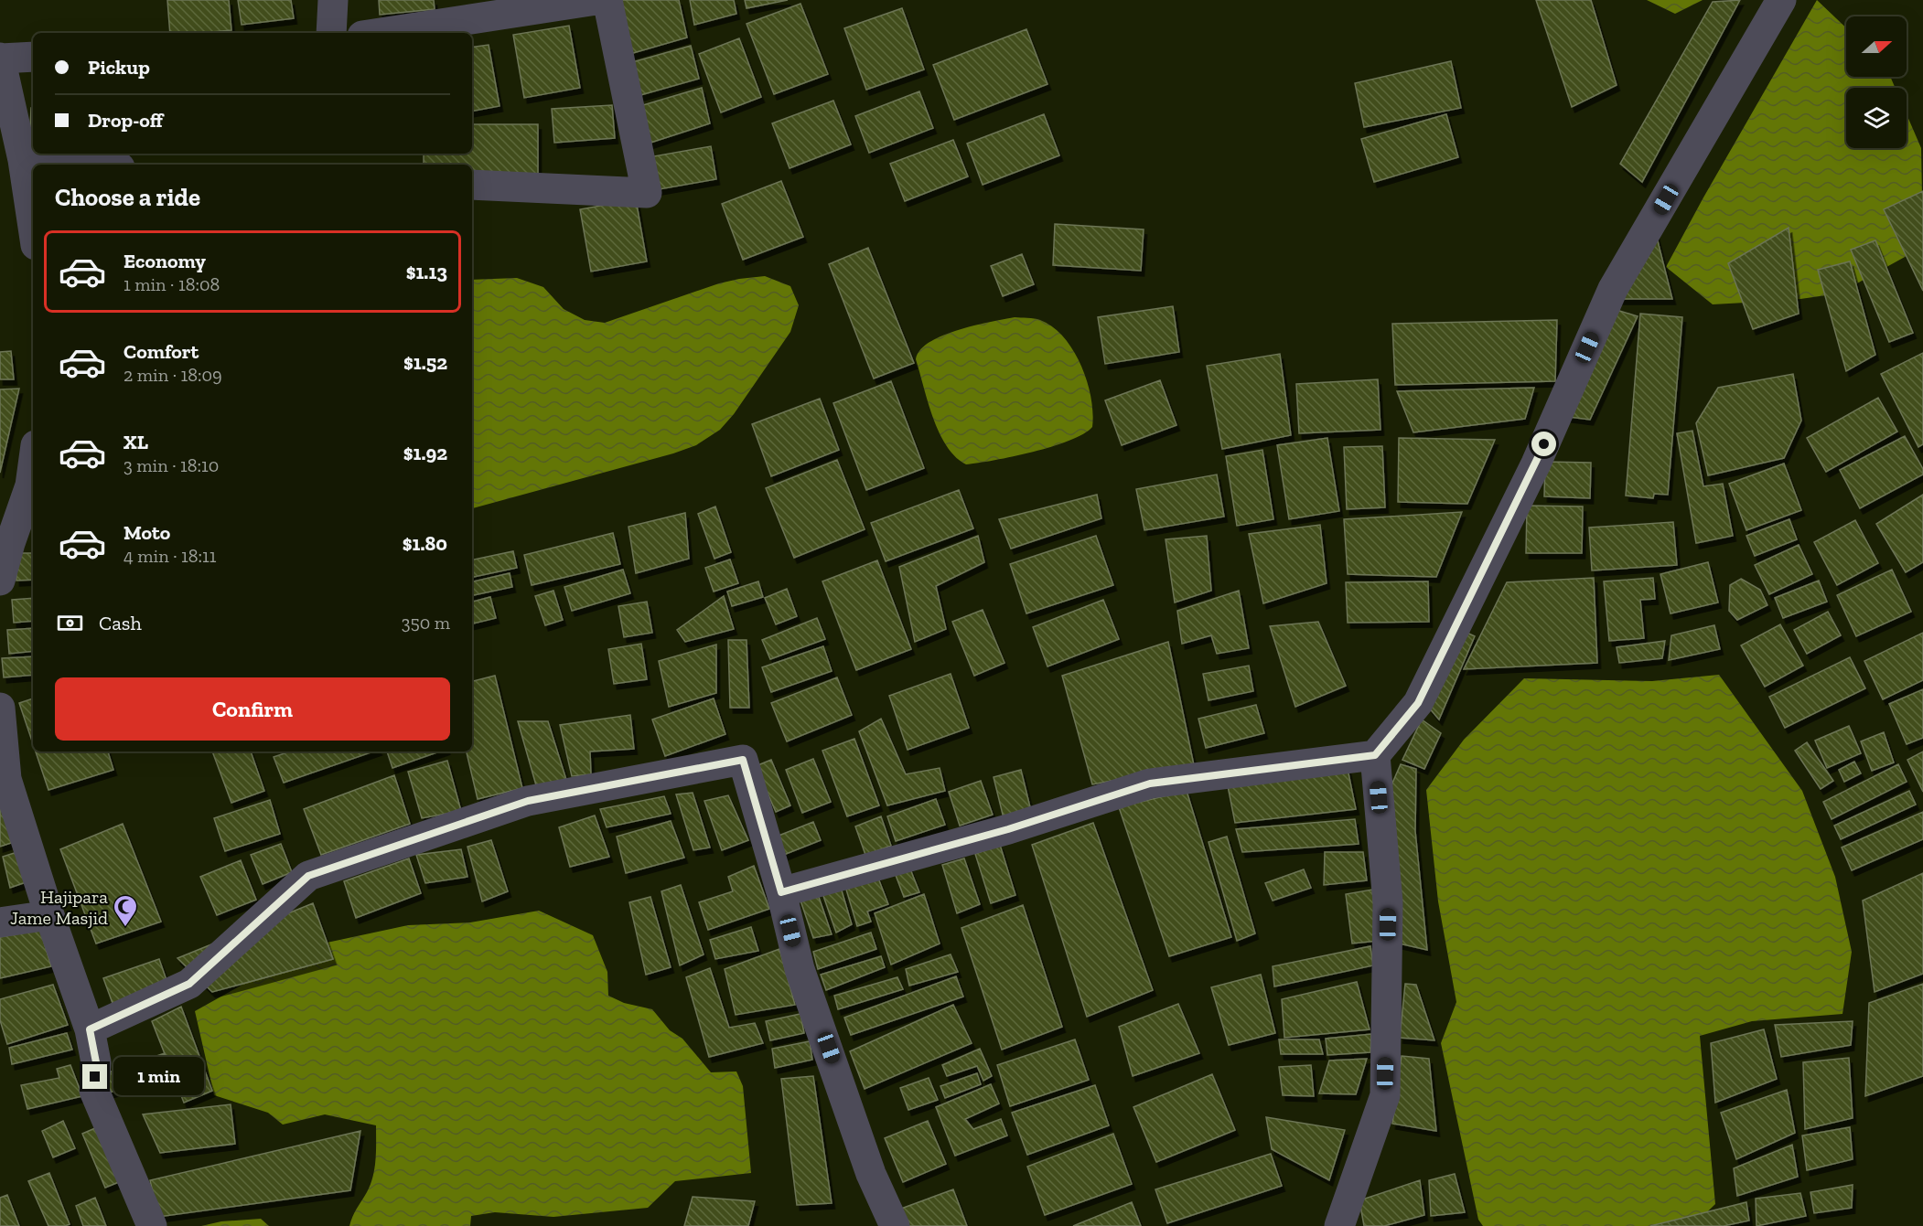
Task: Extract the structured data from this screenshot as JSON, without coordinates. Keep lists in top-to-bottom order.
{
  "places": {
    "mosque": ["Hajipara Jame Masjid"]
  },
  "north": "right",
  "page": {
    "banner": ["Pickup", "Drop-off"],
    "heading": "Choose a ride",
    "list": [
      {
        "name": "Economy",
        "note": "1 min · 18:08",
        "value": "$1.13"
      },
      {
        "name": "Comfort",
        "note": "2 min · 18:09",
        "value": "$1.52"
      },
      {
        "name": "XL",
        "note": "3 min · 18:10",
        "value": "$1.92"
      },
      {
        "name": "Moto",
        "note": "4 min · 18:11",
        "value": "$1.80"
      }
    ],
    "pay": ["Cash", "350 m"],
    "buttons": "Confirm",
    "bubble": "1 min"
  }
}
